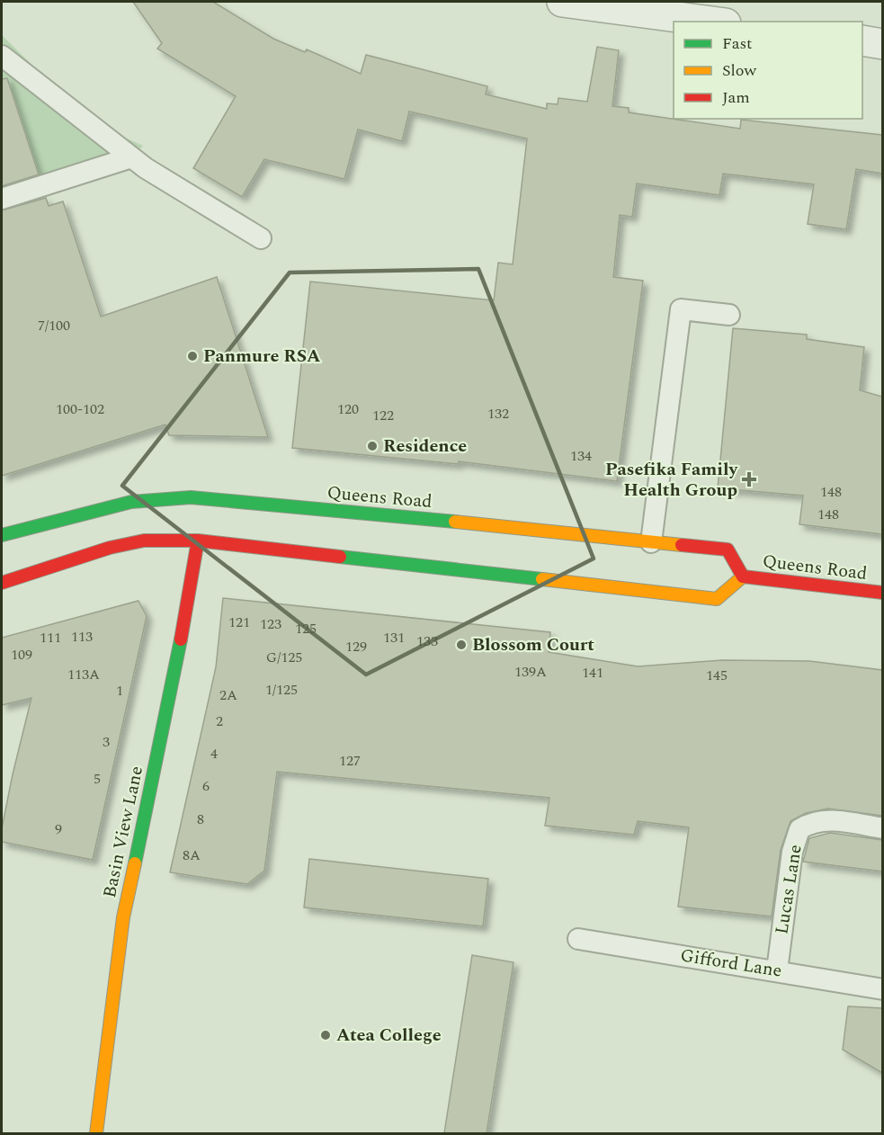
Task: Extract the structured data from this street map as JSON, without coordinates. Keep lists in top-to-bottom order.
{
  "streets": {
    "street": ["Queens Road", "Basin View Lane"],
    "lane": ["Lucas Lane", "Gifford Lane"]
  },
  "crossings": [
    ["Queens Road", "Basin View Lane"],
    ["Lucas Lane", "Gifford Lane"]
  ],
  "places": {
    "other": [
      "Panmure RSA",
      "Residence",
      "Blossom Court",
      "Atea College"
    ],
    "health": ["Pasefika Family Health Group"]
  },
  "house_numbers": [
    "7/100",
    "100-102",
    "120",
    "132",
    "122",
    "134",
    "148",
    "148",
    "121",
    "123",
    "125",
    "113",
    "111",
    "131",
    "133",
    "129",
    "109",
    "G/125",
    "139A",
    "141",
    "113A",
    "145",
    "1/125",
    "1",
    "2A",
    "2",
    "3",
    "4",
    "127",
    "5",
    "6",
    "8",
    "9",
    "8A"
  ],
  "legend": ["Fast", "Slow", "Jam"]
}
